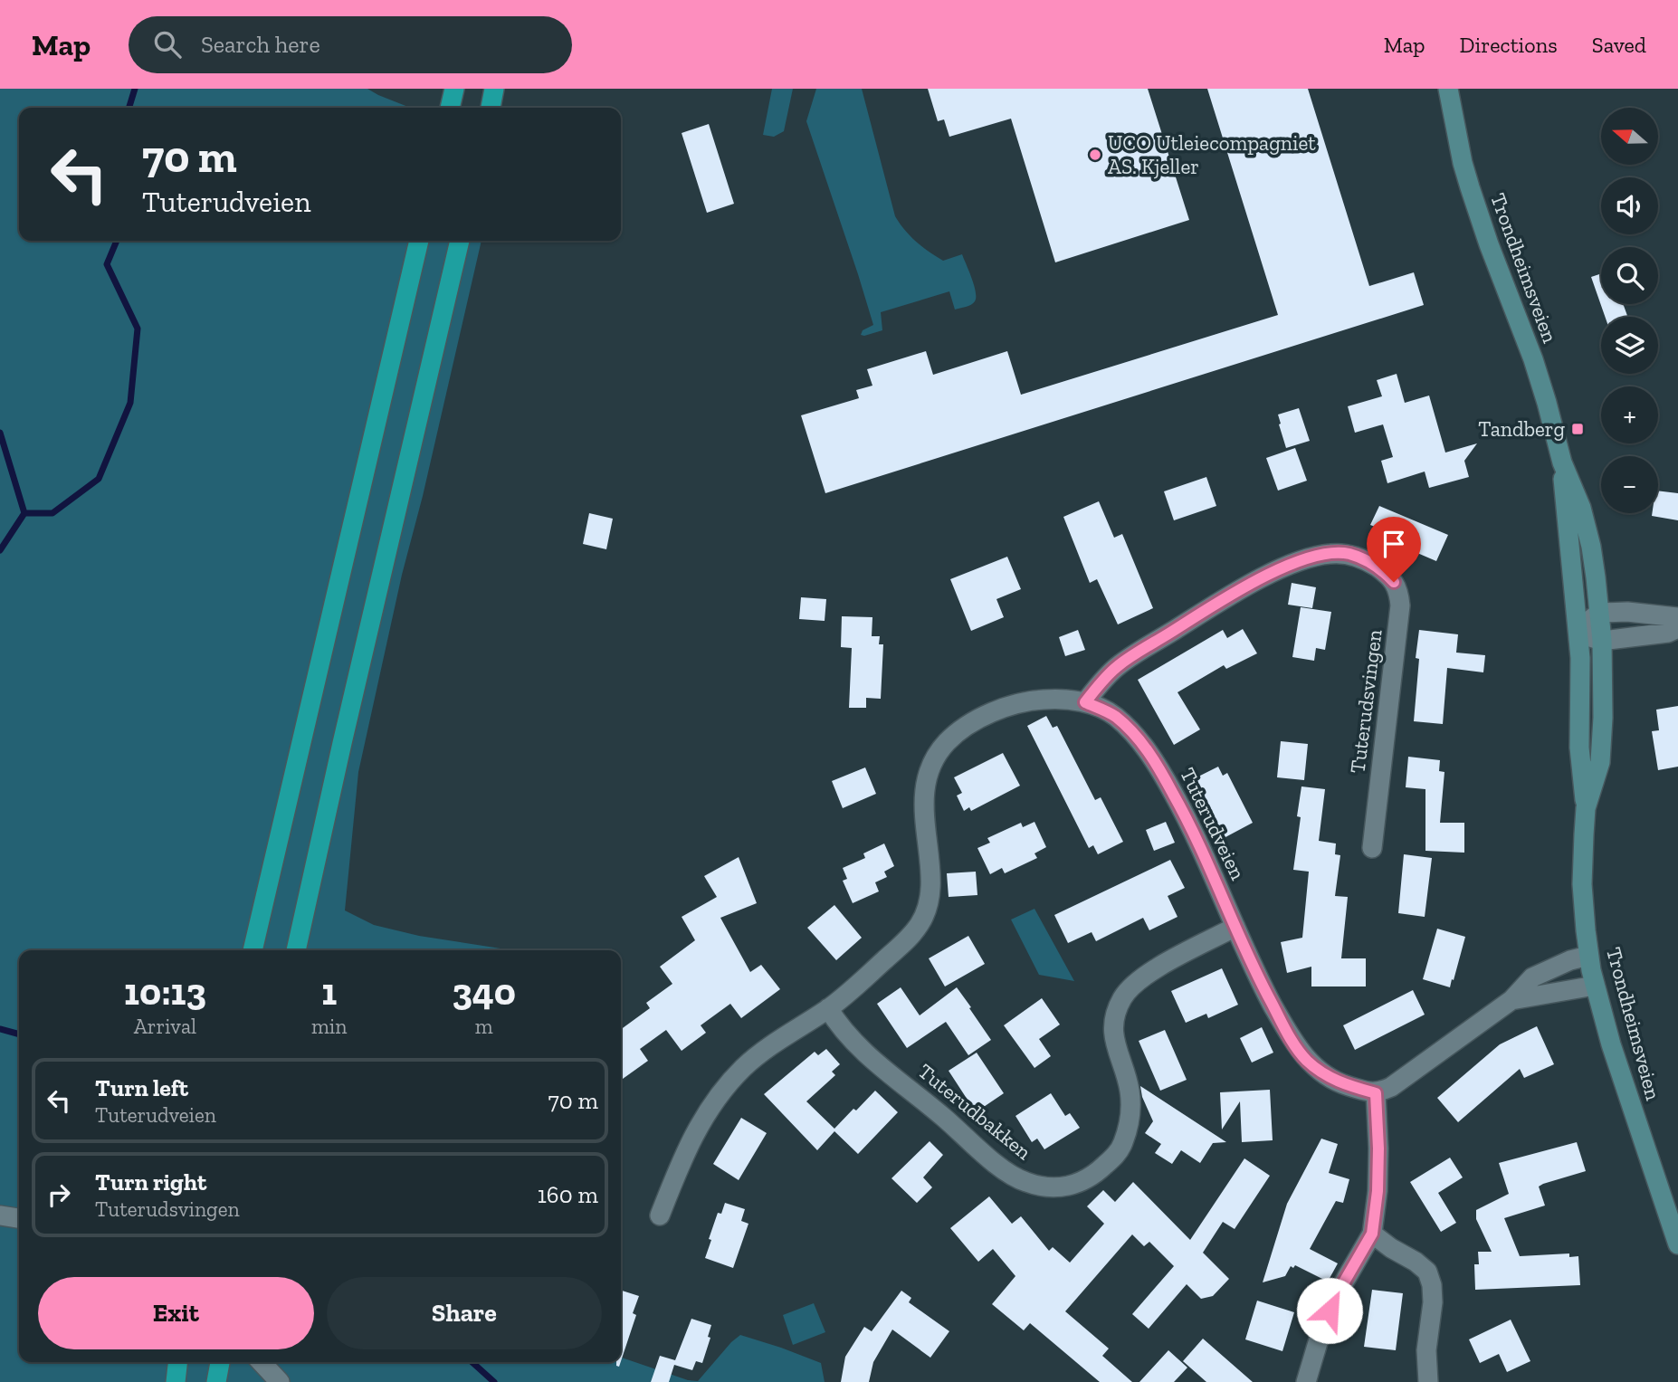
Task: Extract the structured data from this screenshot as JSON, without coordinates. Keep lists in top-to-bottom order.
{
  "streets": {
    "main road": ["Trondheimsveien"],
    "street": ["Tuterudsvingen", "Tuterudveien", "Tuterudbakken"]
  },
  "crossings": [
    ["Tuterudsvingen", "Tuterudveien"],
    ["Tuterudveien", "Tuterudbakken"]
  ],
  "places": {
    "other": ["UCO Utleiecompagniet AS. Kjeller"],
    "transit": ["Tandberg"]
  },
  "north": "left",
  "page": {
    "header": "Map",
    "search": "Search here",
    "nav": ["Map", "Directions", "Saved"],
    "map_buttons": ["+", "−"],
    "turn": ["70 m", "Tuterudveien"],
    "eta": [
      "10:13",
      "Arrival",
      "1",
      "min",
      "340",
      "m"
    ],
    "list": [
      {
        "name": "Turn left",
        "note": "Tuterudveien",
        "value": "70 m"
      },
      {
        "name": "Turn right",
        "note": "Tuterudsvingen",
        "value": "160 m"
      }
    ],
    "buttons": ["Exit", "Share"]
  }
}
